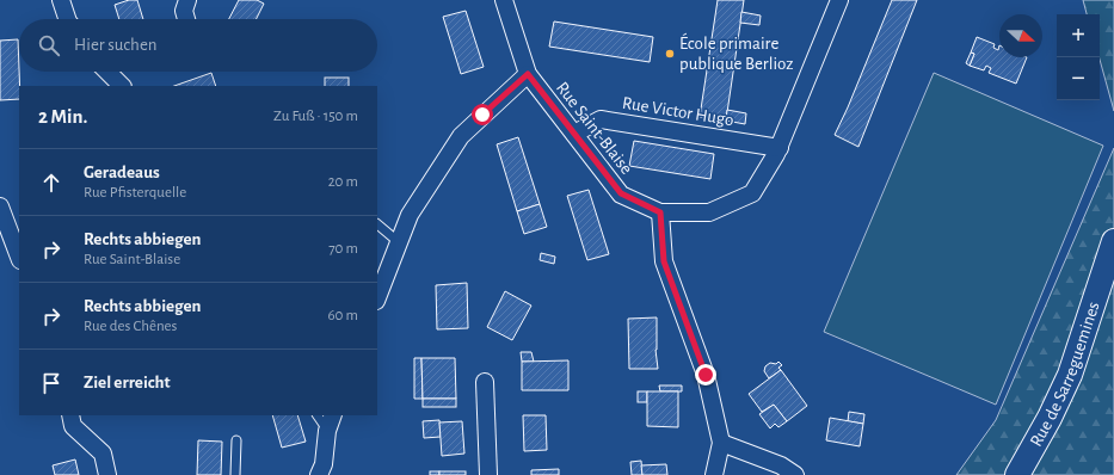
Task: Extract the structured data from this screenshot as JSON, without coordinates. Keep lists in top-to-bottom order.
{
  "streets": {
    "main road": ["Rue de Sarreguemines"],
    "street": ["Rue Victor Hugo", "Rue Saint-Blaise"]
  },
  "crossings": [
    ["Rue Victor Hugo", "Rue Saint-Blaise"]
  ],
  "places": ["École primaire publique Berlioz"],
  "north": "right",
  "page": {
    "map_buttons": ["+", "−"],
    "search": "Hier suchen",
    "heading": ["2 Min.", "Zu Fuß · 150 m"],
    "list": [
      ["Geradeaus", "Rue Pfisterquelle", "20 m"],
      ["Rechts abbiegen", "Rue Saint-Blaise", "70 m"],
      ["Rechts abbiegen", "Rue des Chênes", "60 m"],
      "Ziel erreicht"
    ]
  }
}
